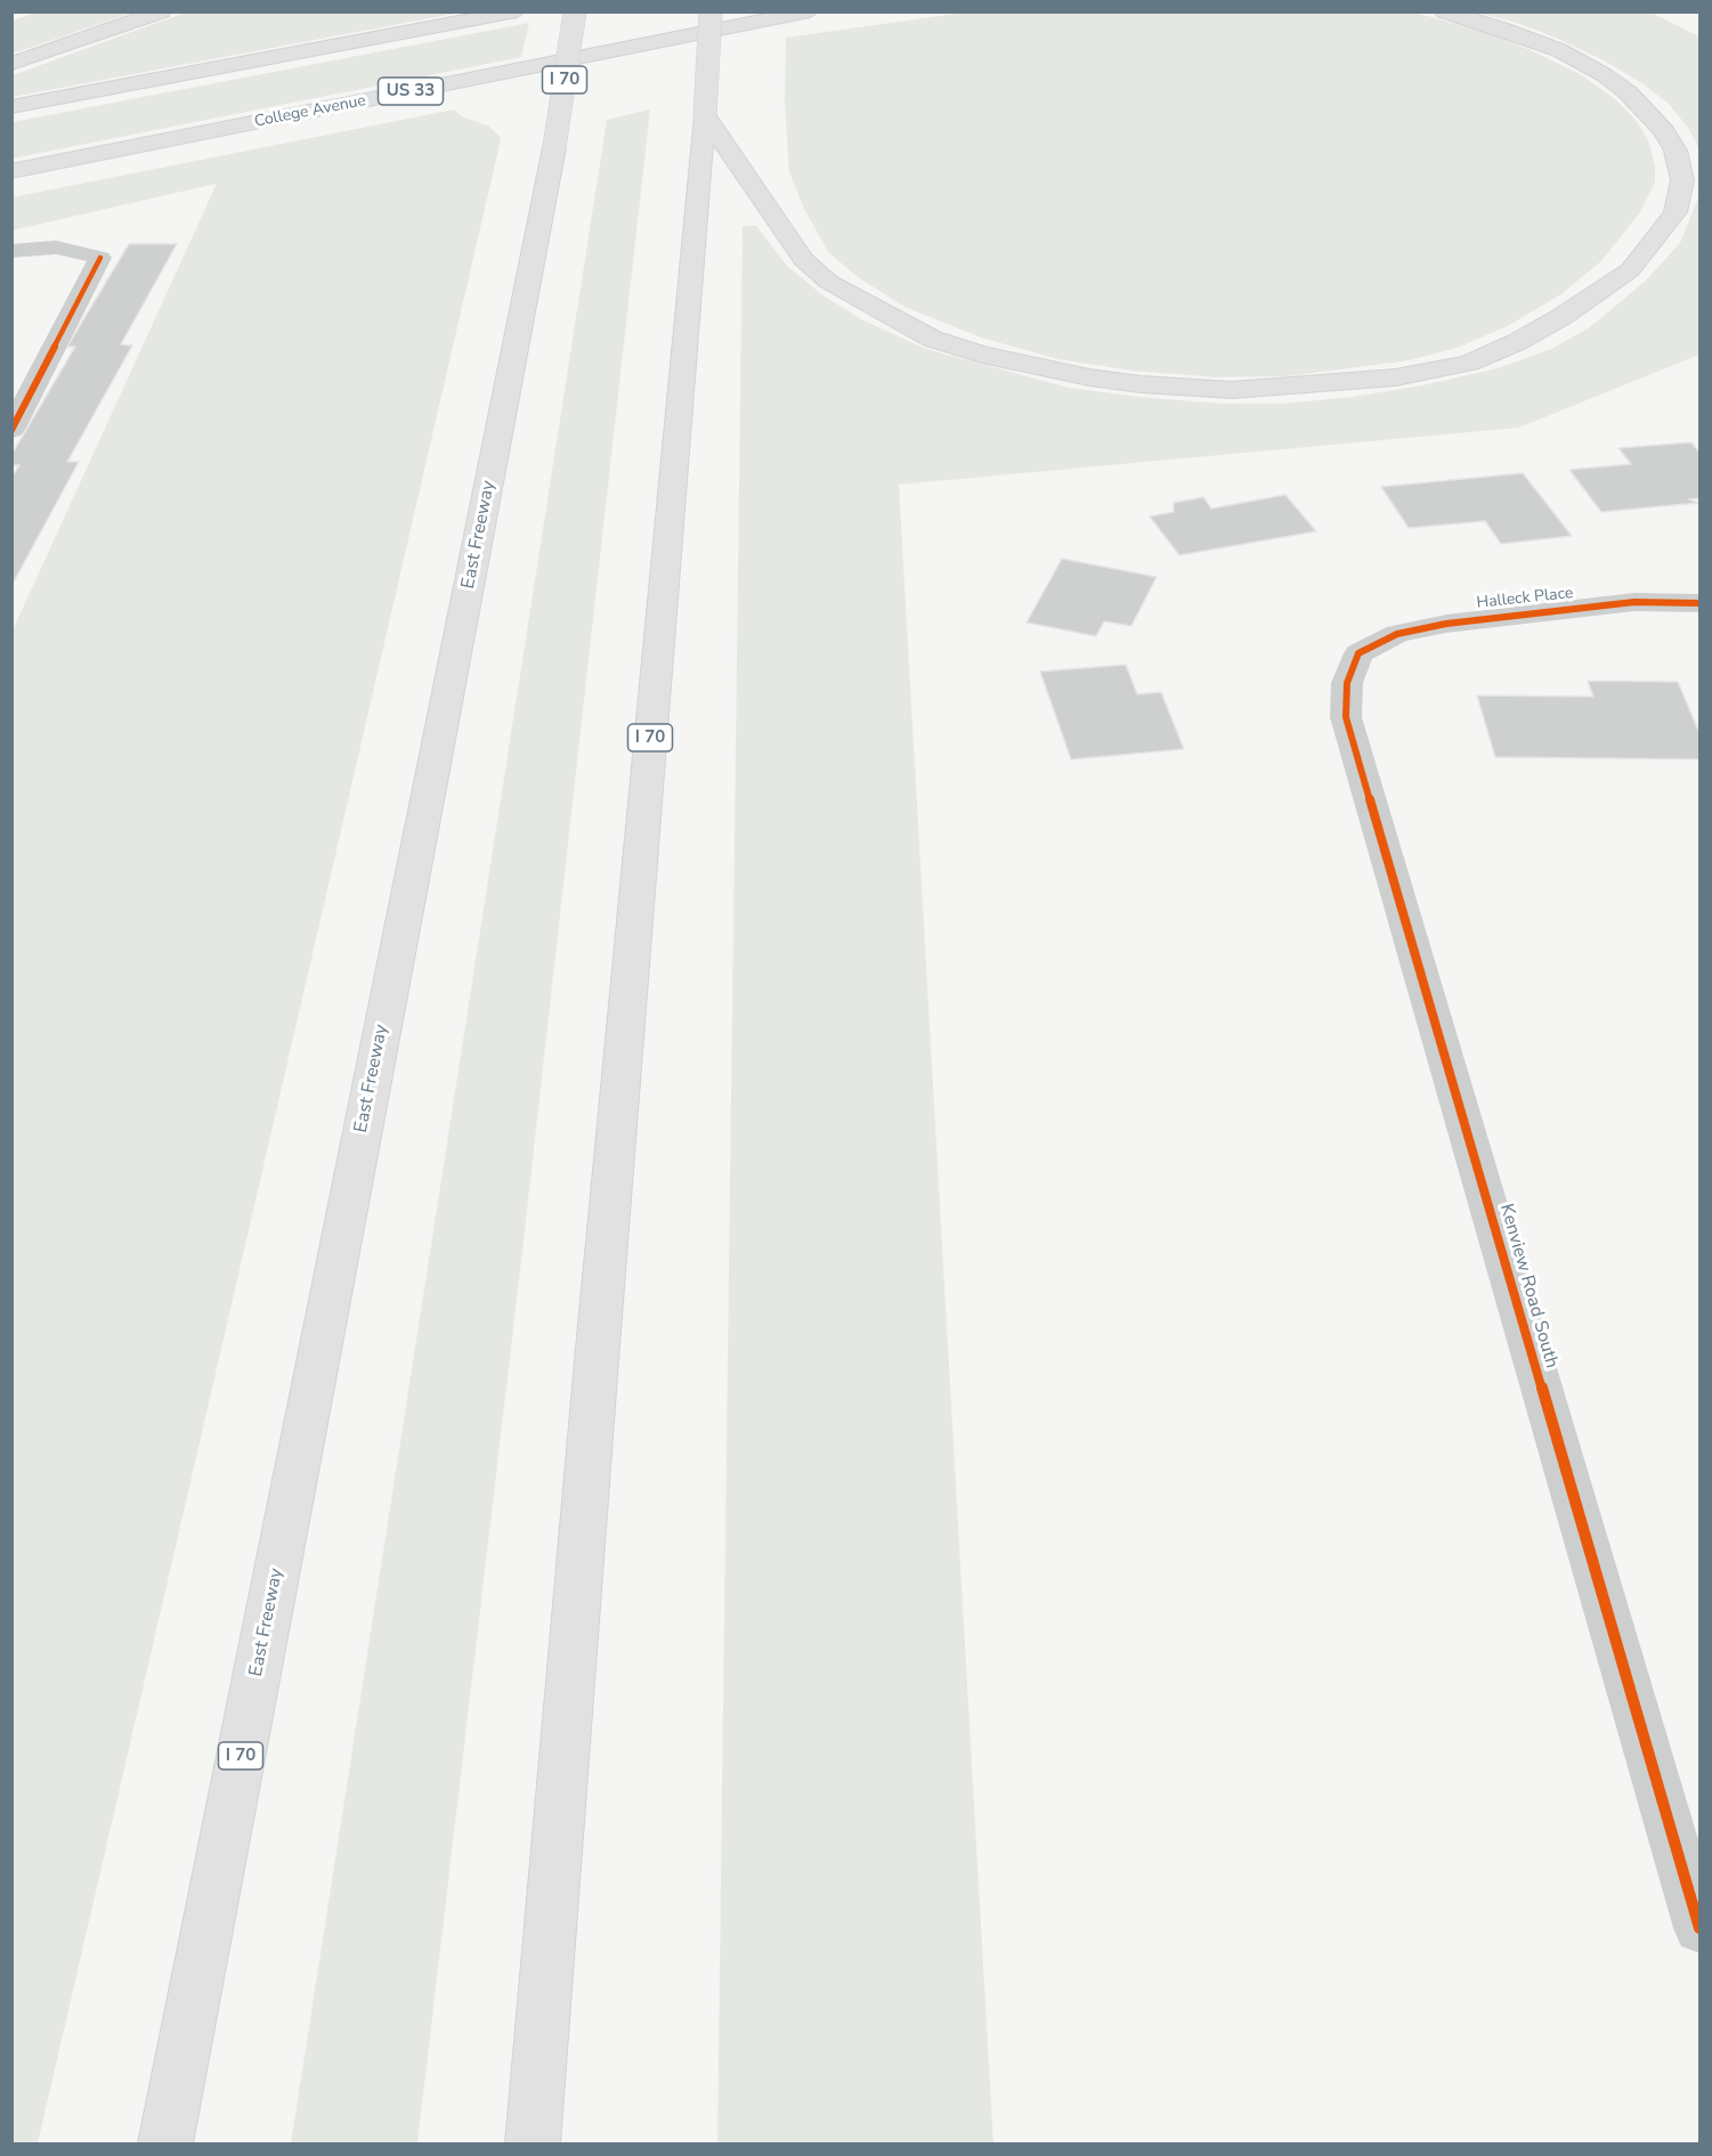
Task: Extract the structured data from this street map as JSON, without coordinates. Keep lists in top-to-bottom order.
{
  "streets": {
    "main road": [
      "I 70",
      "US 33",
      "College Avenue",
      "East Freeway"
    ],
    "street": ["Halleck Place", "Kenview Road South"]
  },
  "crossings": [
    ["Halleck Place", "Kenview Road South"]
  ]
}
